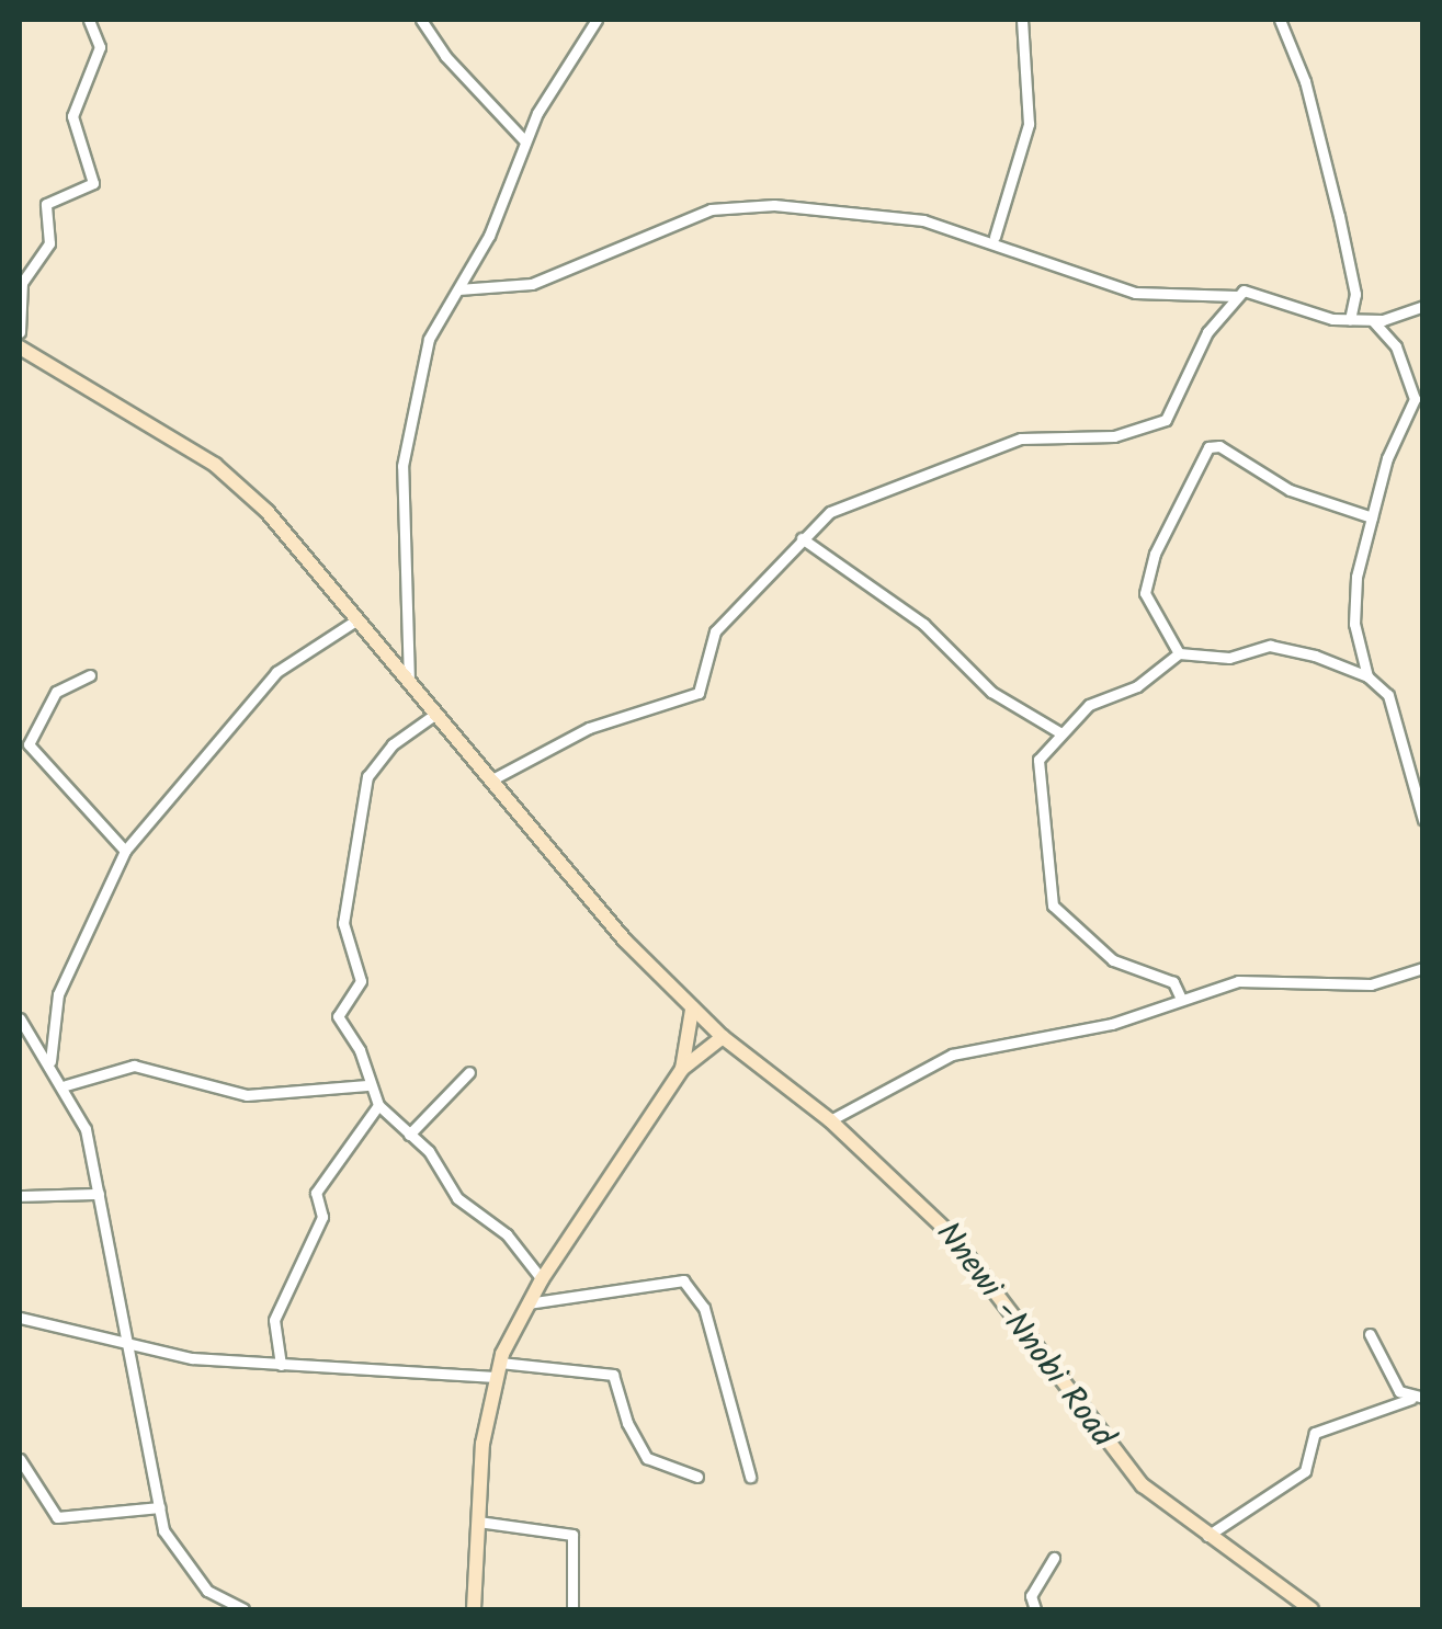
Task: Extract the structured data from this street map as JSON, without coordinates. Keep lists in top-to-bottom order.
{
  "streets": {
    "main road": ["Nnewi -Nnobi Road"]
  }
}
